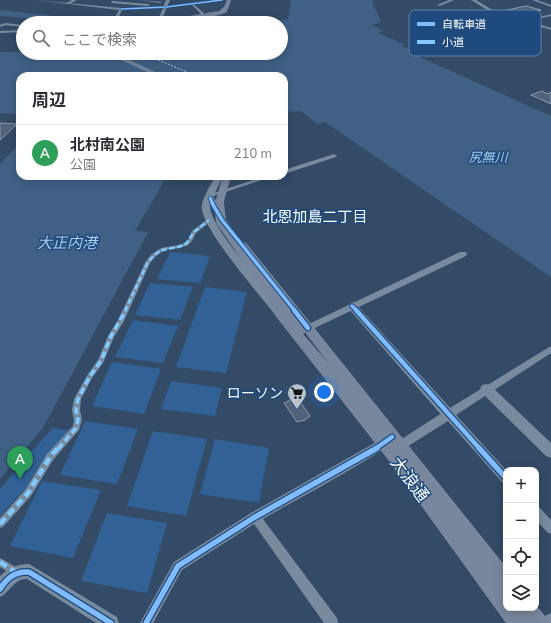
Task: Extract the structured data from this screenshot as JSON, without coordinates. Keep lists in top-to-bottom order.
{
  "streets": {
    "main road": ["大浪通"]
  },
  "districts": ["北恩加島二丁目"],
  "water": ["尻無川", "大正内港"],
  "places": {
    "supermarket": ["ローソン"]
  },
  "legend": ["自転車道", "小道"],
  "page": {
    "search": "ここで検索",
    "heading": "周辺",
    "list": [
      {
        "mark": "A",
        "name": "北村南公園",
        "note": "公園",
        "value": "210 m"
      }
    ],
    "pins": "A",
    "map_buttons": ["+", "−"]
  }
}
